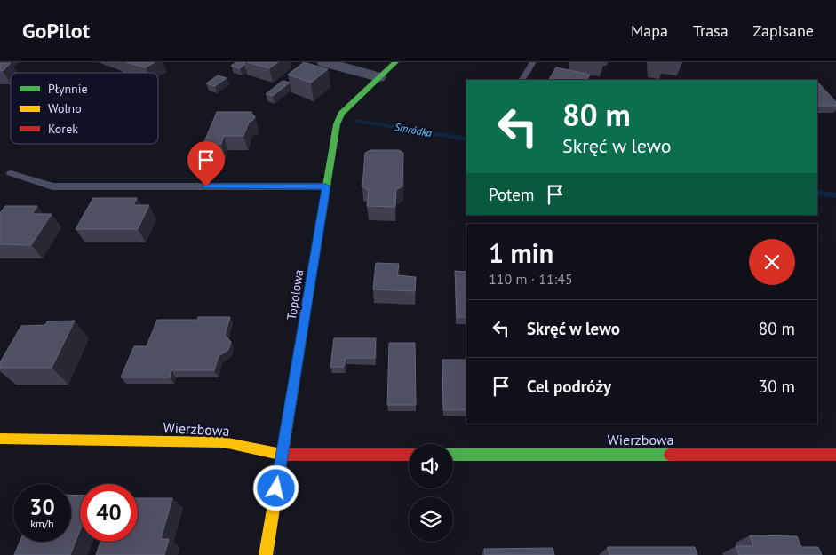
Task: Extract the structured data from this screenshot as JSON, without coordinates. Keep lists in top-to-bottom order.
{
  "streets": {
    "street": ["Topolowa", "Wierzbowa"]
  },
  "crossings": [
    ["Topolowa", "Wierzbowa"]
  ],
  "water": ["Smródka"],
  "legend": ["Płynnie", "Wolno", "Korek"],
  "page": {
    "header": "GoPilot",
    "nav": ["Mapa", "Trasa", "Zapisane"],
    "turn": ["80 m", "Skręć w lewo"],
    "then": "Potem",
    "heading": ["1 min", "110 m · 11:45"],
    "list": [
      {
        "name": "Skręć w lewo",
        "value": "80 m"
      },
      {
        "name": "Cel podróży",
        "value": "30 m"
      }
    ],
    "speed": "30 km/h",
    "limit": "40"
  }
}
